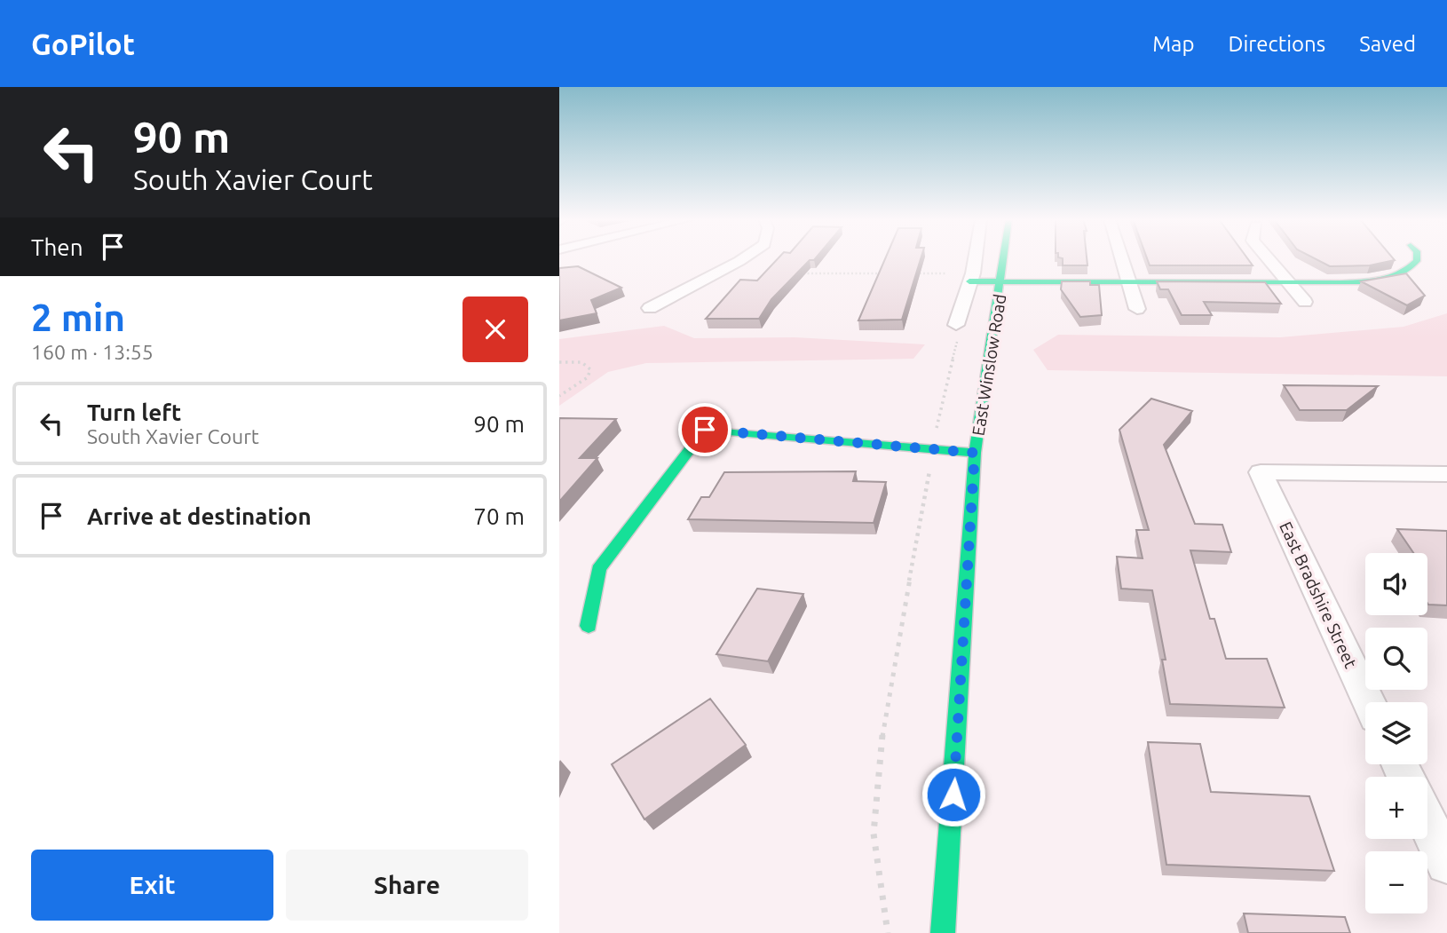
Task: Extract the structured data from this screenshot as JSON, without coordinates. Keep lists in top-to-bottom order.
{
  "streets": {
    "street": ["East Winslow Road", "East Bradshire Street"]
  },
  "page": {
    "header": "GoPilot",
    "nav": ["Map", "Directions", "Saved"],
    "turn": ["90 m", "South Xavier Court"],
    "then": "Then",
    "heading": ["2 min", "160 m · 13:55"],
    "list": [
      {
        "name": "Turn left",
        "note": "South Xavier Court",
        "value": "90 m"
      },
      {
        "name": "Arrive at destination",
        "value": "70 m"
      }
    ],
    "map_buttons": ["+", "−"],
    "buttons": ["Exit", "Share"]
  }
}
